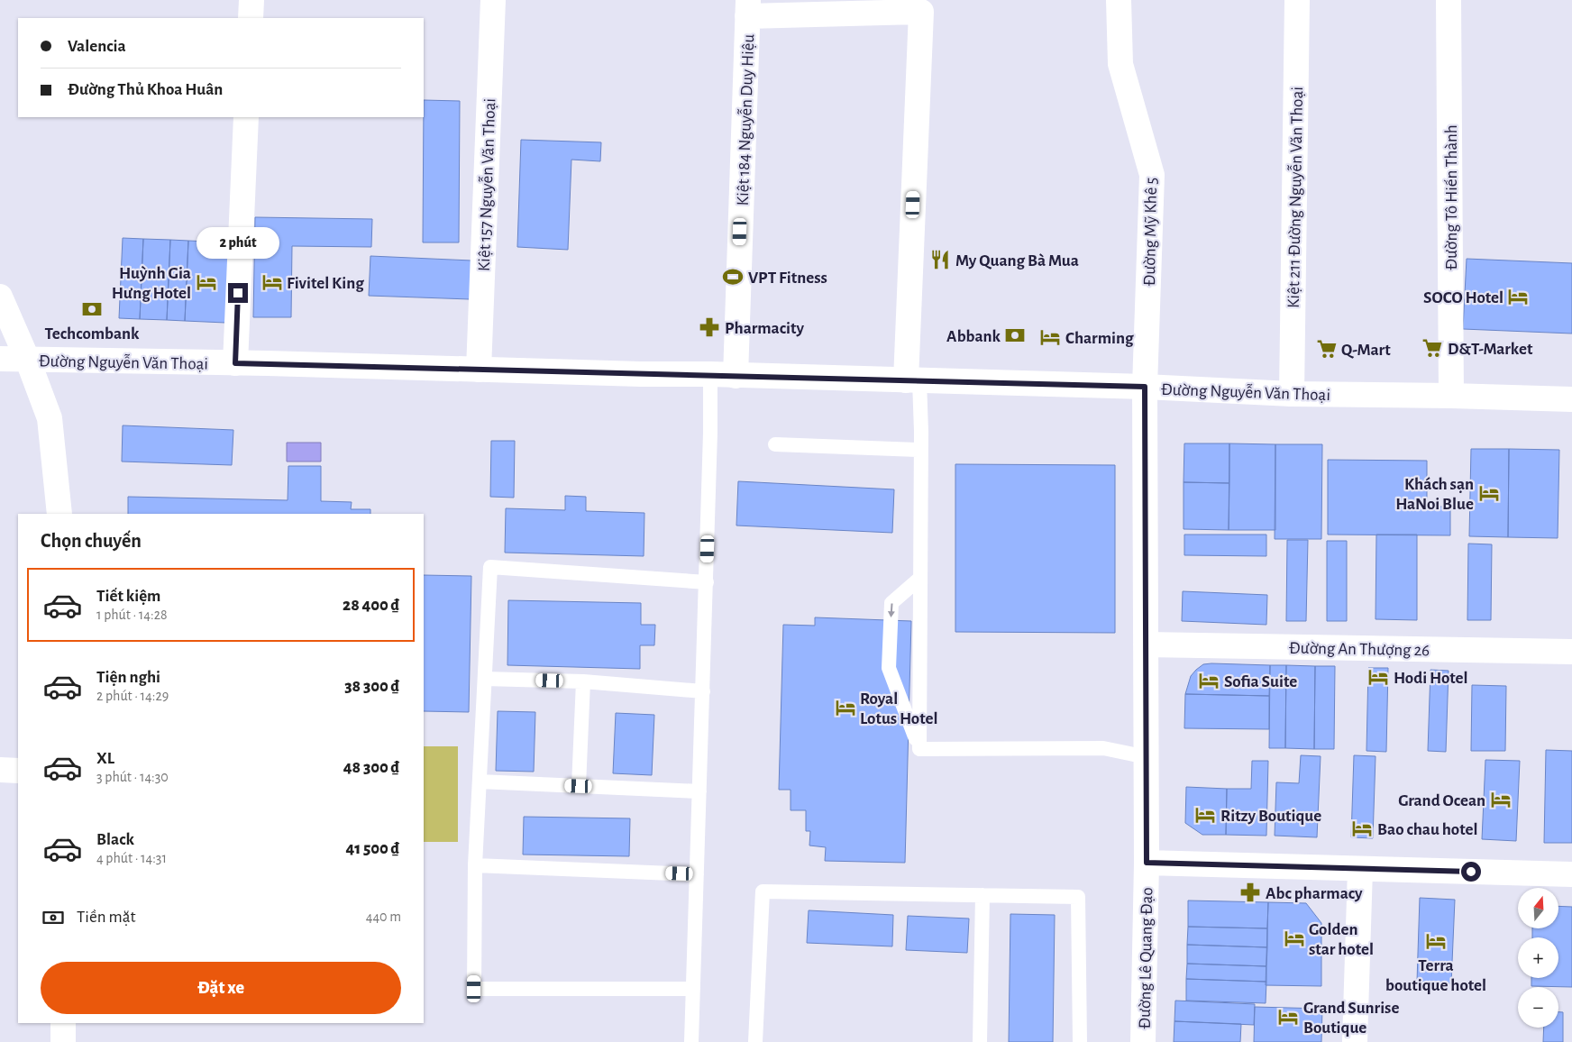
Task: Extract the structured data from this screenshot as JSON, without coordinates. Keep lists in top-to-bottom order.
{
  "streets": {
    "street": [
      "Kiệt 184 Nguyễn Duy Hiệu",
      "Kiệt 157 Nguyễn Văn Thoại",
      "Kiệt 211 Đường Nguyễn Văn Thoại",
      "Đường Tô Hiến Thành",
      "Đường Mỹ Khê 5",
      "Đường Nguyễn Văn Thoại",
      "Đường An Thượng 26",
      "Đường Lê Quang Đạo"
    ]
  },
  "crossings": [
    ["Kiệt 184 Nguyễn Duy Hiệu", "Đường Nguyễn Văn Thoại"],
    ["Kiệt 157 Nguyễn Văn Thoại", "Đường Nguyễn Văn Thoại"],
    ["Kiệt 211 Đường Nguyễn Văn Thoại", "Đường Nguyễn Văn Thoại"],
    ["Đường Tô Hiến Thành", "Đường Nguyễn Văn Thoại"],
    ["Đường Mỹ Khê 5", "Đường Nguyễn Văn Thoại"],
    ["Đường Mỹ Khê 5", "Đường Lê Quang Đạo"],
    ["Đường Nguyễn Văn Thoại", "Đường Lê Quang Đạo"],
    ["Đường An Thượng 26", "Đường Lê Quang Đạo"]
  ],
  "places": {
    "restaurant": ["My Quang Bà Mua"],
    "sports": ["VPT Fitness"],
    "hotel": [
      "Huỳnh Gia Hưng Hotel",
      "Fivitel King",
      "SOCO Hotel",
      "Charming",
      "Khách sạn HaNoi Blue",
      "Hodi Hotel",
      "Sofia Suite",
      "Royal Lotus Hotel",
      "Grand Ocean",
      "Ritzy Boutique",
      "Bao chau hotel",
      "Golden star hotel",
      "Terra boutique hotel",
      "Grand Sunrise Boutique"
    ],
    "bank": ["Techcombank", "Abbank"],
    "pharmacy": ["Pharmacity", "Abc pharmacy"],
    "supermarket": ["D&T-Market", "Q-Mart"]
  },
  "north": "top",
  "page": {
    "banner": ["Valencia", "Đường Thủ Khoa Huân"],
    "bubble": "2 phút",
    "heading": "Chọn chuyến",
    "list": [
      {
        "name": "Tiết kiệm",
        "note": "1 phút · 14:28",
        "value": "28 400 ₫"
      },
      {
        "name": "Tiện nghi",
        "note": "2 phút · 14:29",
        "value": "38 300 ₫"
      },
      {
        "name": "XL",
        "note": "3 phút · 14:30",
        "value": "48 300 ₫"
      },
      {
        "name": "Black",
        "note": "4 phút · 14:31",
        "value": "41 500 ₫"
      }
    ],
    "map_buttons": ["+", "−"],
    "pay": ["Tiền mặt", "440 m"],
    "buttons": "Đặt xe"
  }
}
